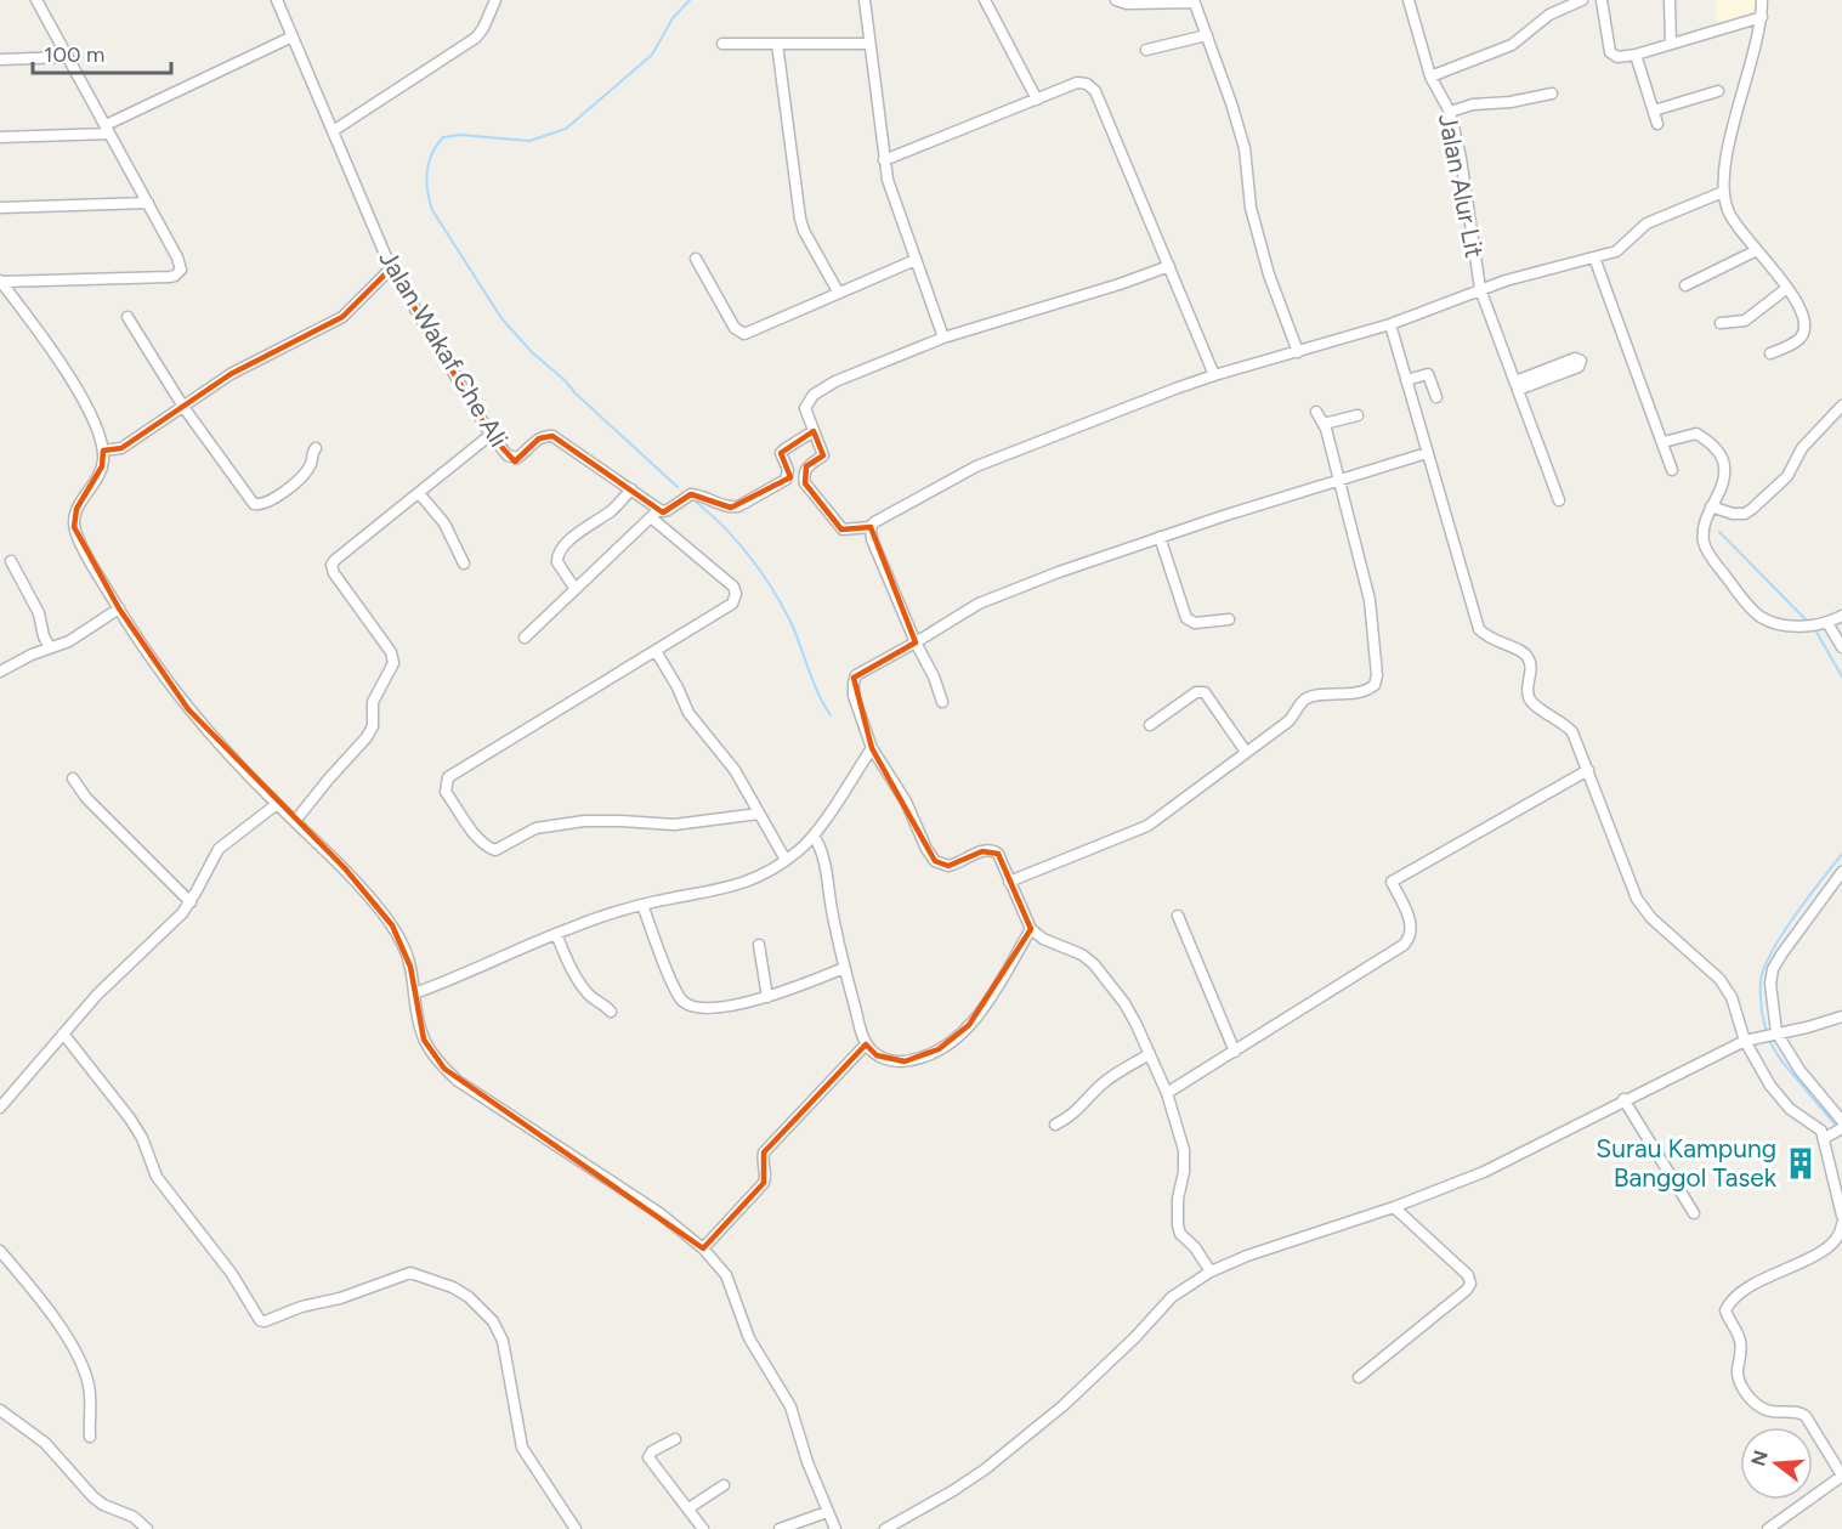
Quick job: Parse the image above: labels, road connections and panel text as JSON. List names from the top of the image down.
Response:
{
  "streets": {
    "street": ["Jalan Alur Lit", "Jalan Wakaf Che Ali"]
  },
  "places": {
    "building": ["Surau Kampung Banggol Tasek"]
  },
  "scale_bar": "100 m",
  "north": "left"
}
